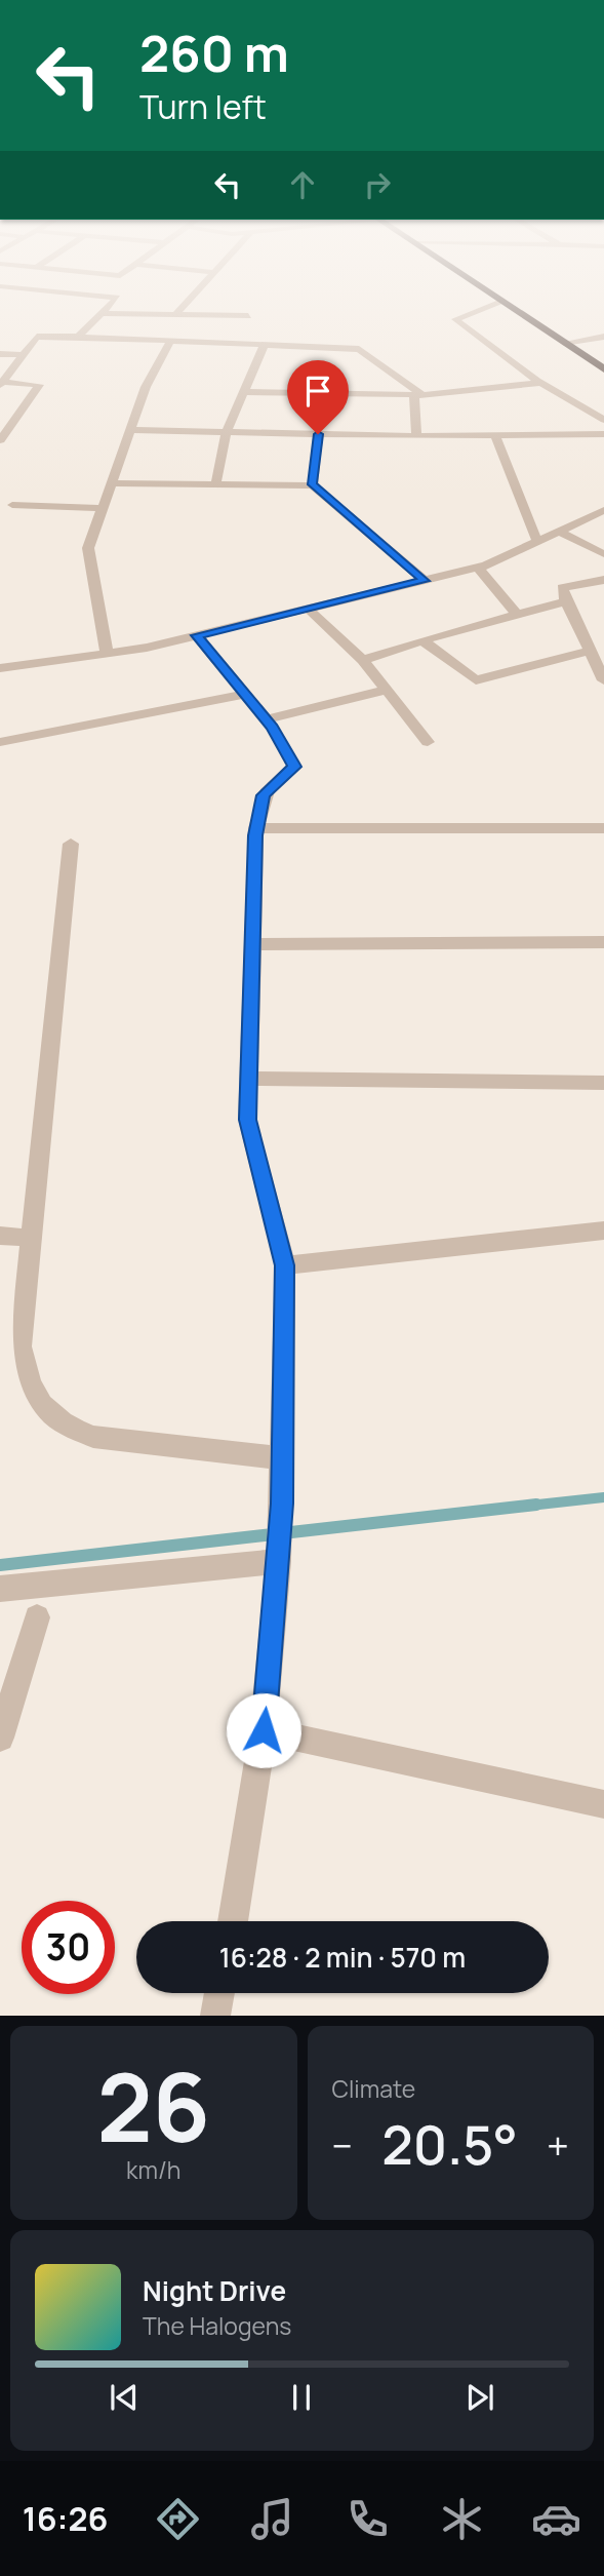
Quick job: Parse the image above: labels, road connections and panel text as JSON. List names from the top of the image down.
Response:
{
  "page": {
    "turn": ["260 m", "Turn left"],
    "limit": "30",
    "trip": "16:28 · 2 min · 570 m",
    "tile": [
      ["26", "km/h"],
      "Climate"
    ],
    "heat": ["−", "20.5°", "+"],
    "song": ["Night Drive", "The Halogens"],
    "tabs": "16:26"
  }
}
